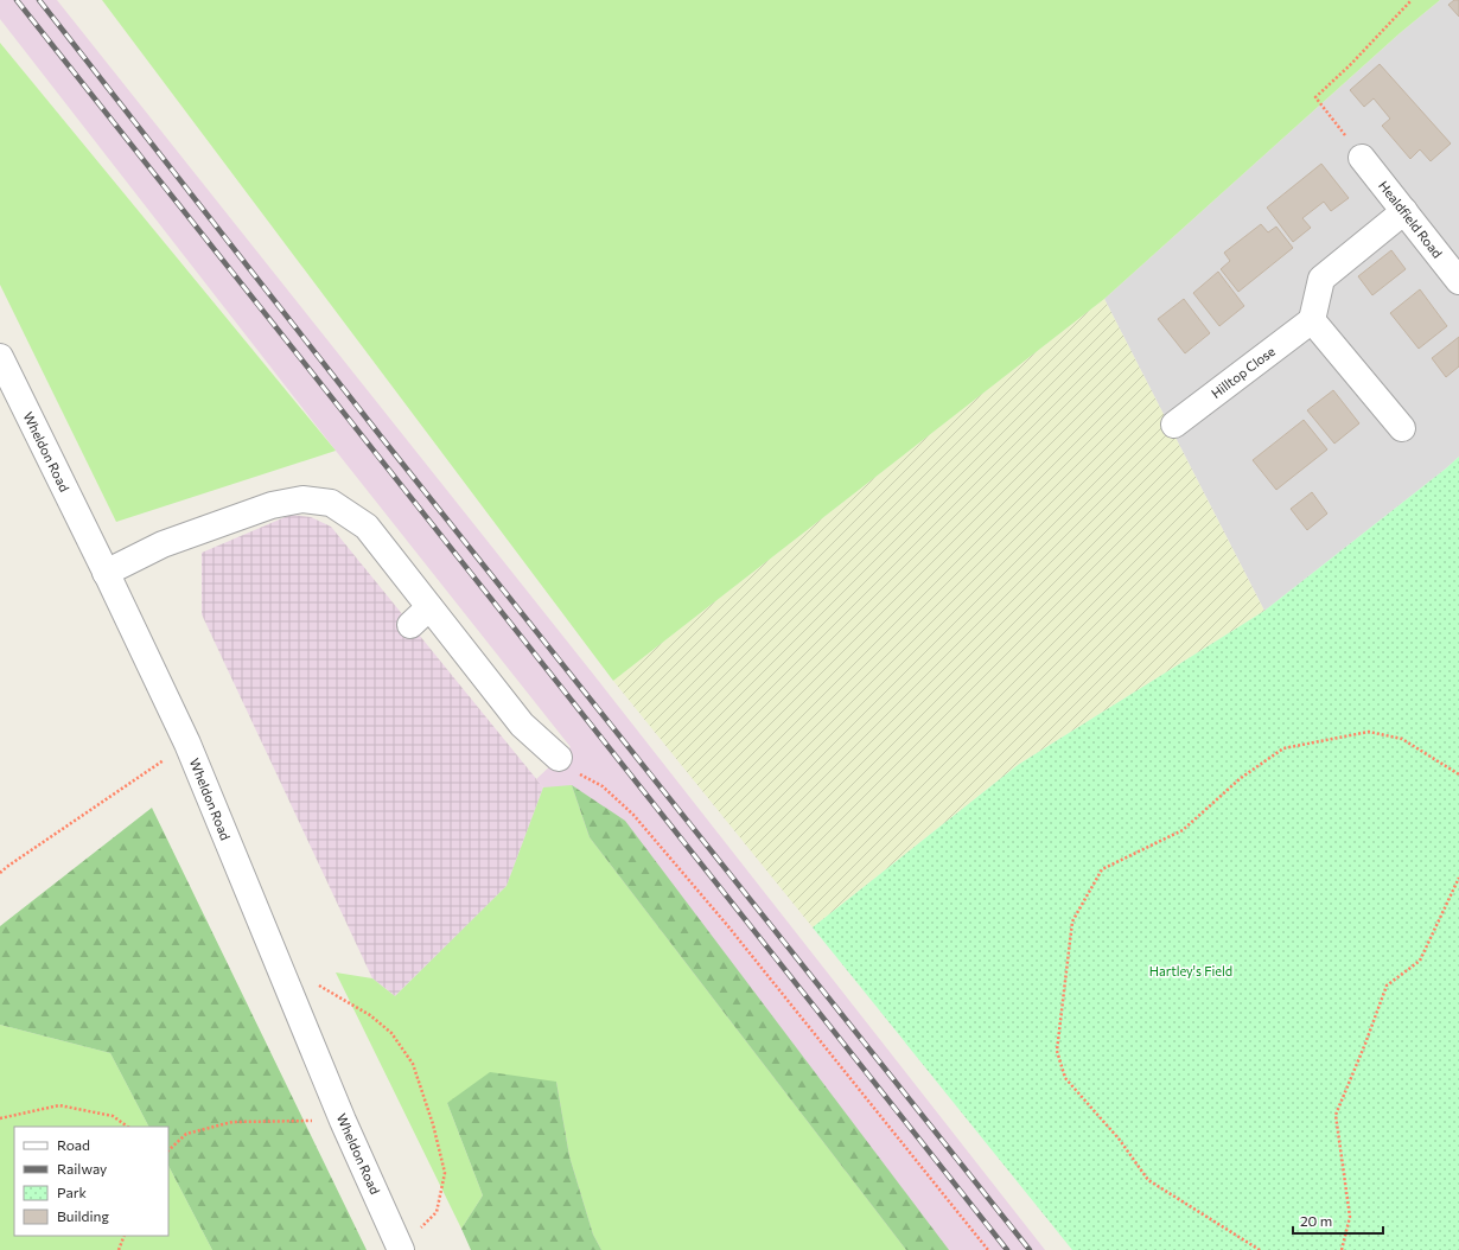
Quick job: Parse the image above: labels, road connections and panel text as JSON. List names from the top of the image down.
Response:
{
  "streets": {
    "street": ["Healdfield Road", "Hilltop Close", "Wheldon Road"]
  },
  "parks": ["Hartley's Field"],
  "legend": [
    "Road",
    "Railway",
    "Park",
    "Building"
  ],
  "scale_bar": "20 m"
}
